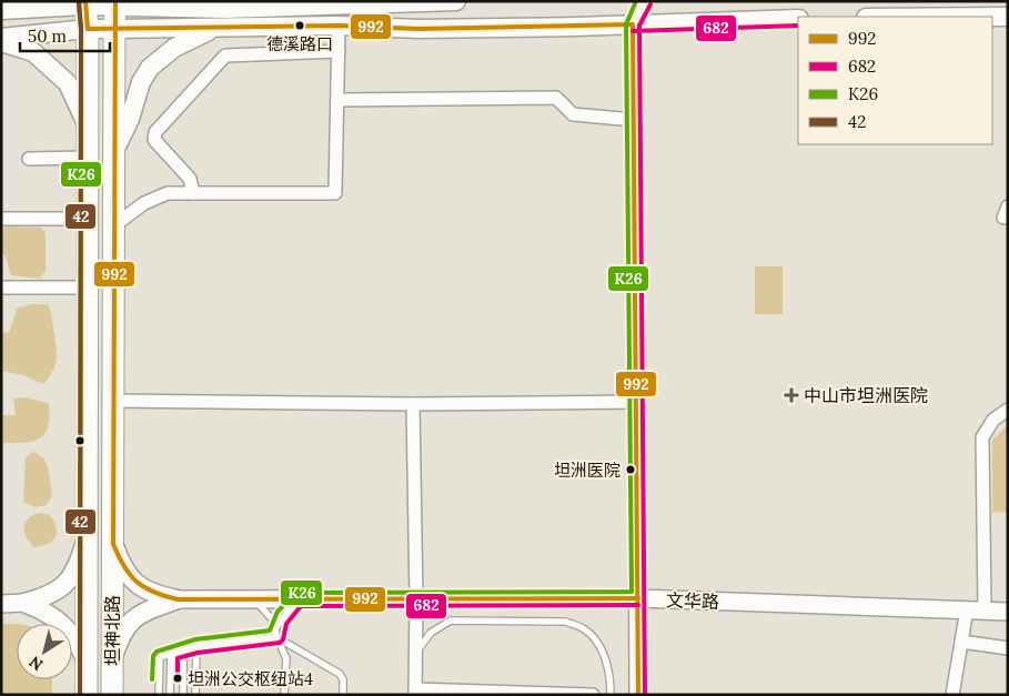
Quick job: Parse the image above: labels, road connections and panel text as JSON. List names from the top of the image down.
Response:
{
  "streets": {
    "main road": ["坦神北路"],
    "street": ["文华路"]
  },
  "places": {
    "other": ["德溪路口", "坦洲医院", "坦洲公交枢纽站4"],
    "health": ["中山市坦洲医院"]
  },
  "lines": [
    "transit line 992",
    "transit line K26",
    "transit line 42",
    "transit line 682"
  ],
  "legend": [
    "992",
    "682",
    "K26",
    "42"
  ],
  "scale_bar": "50 m",
  "north": "bottom left"
}
